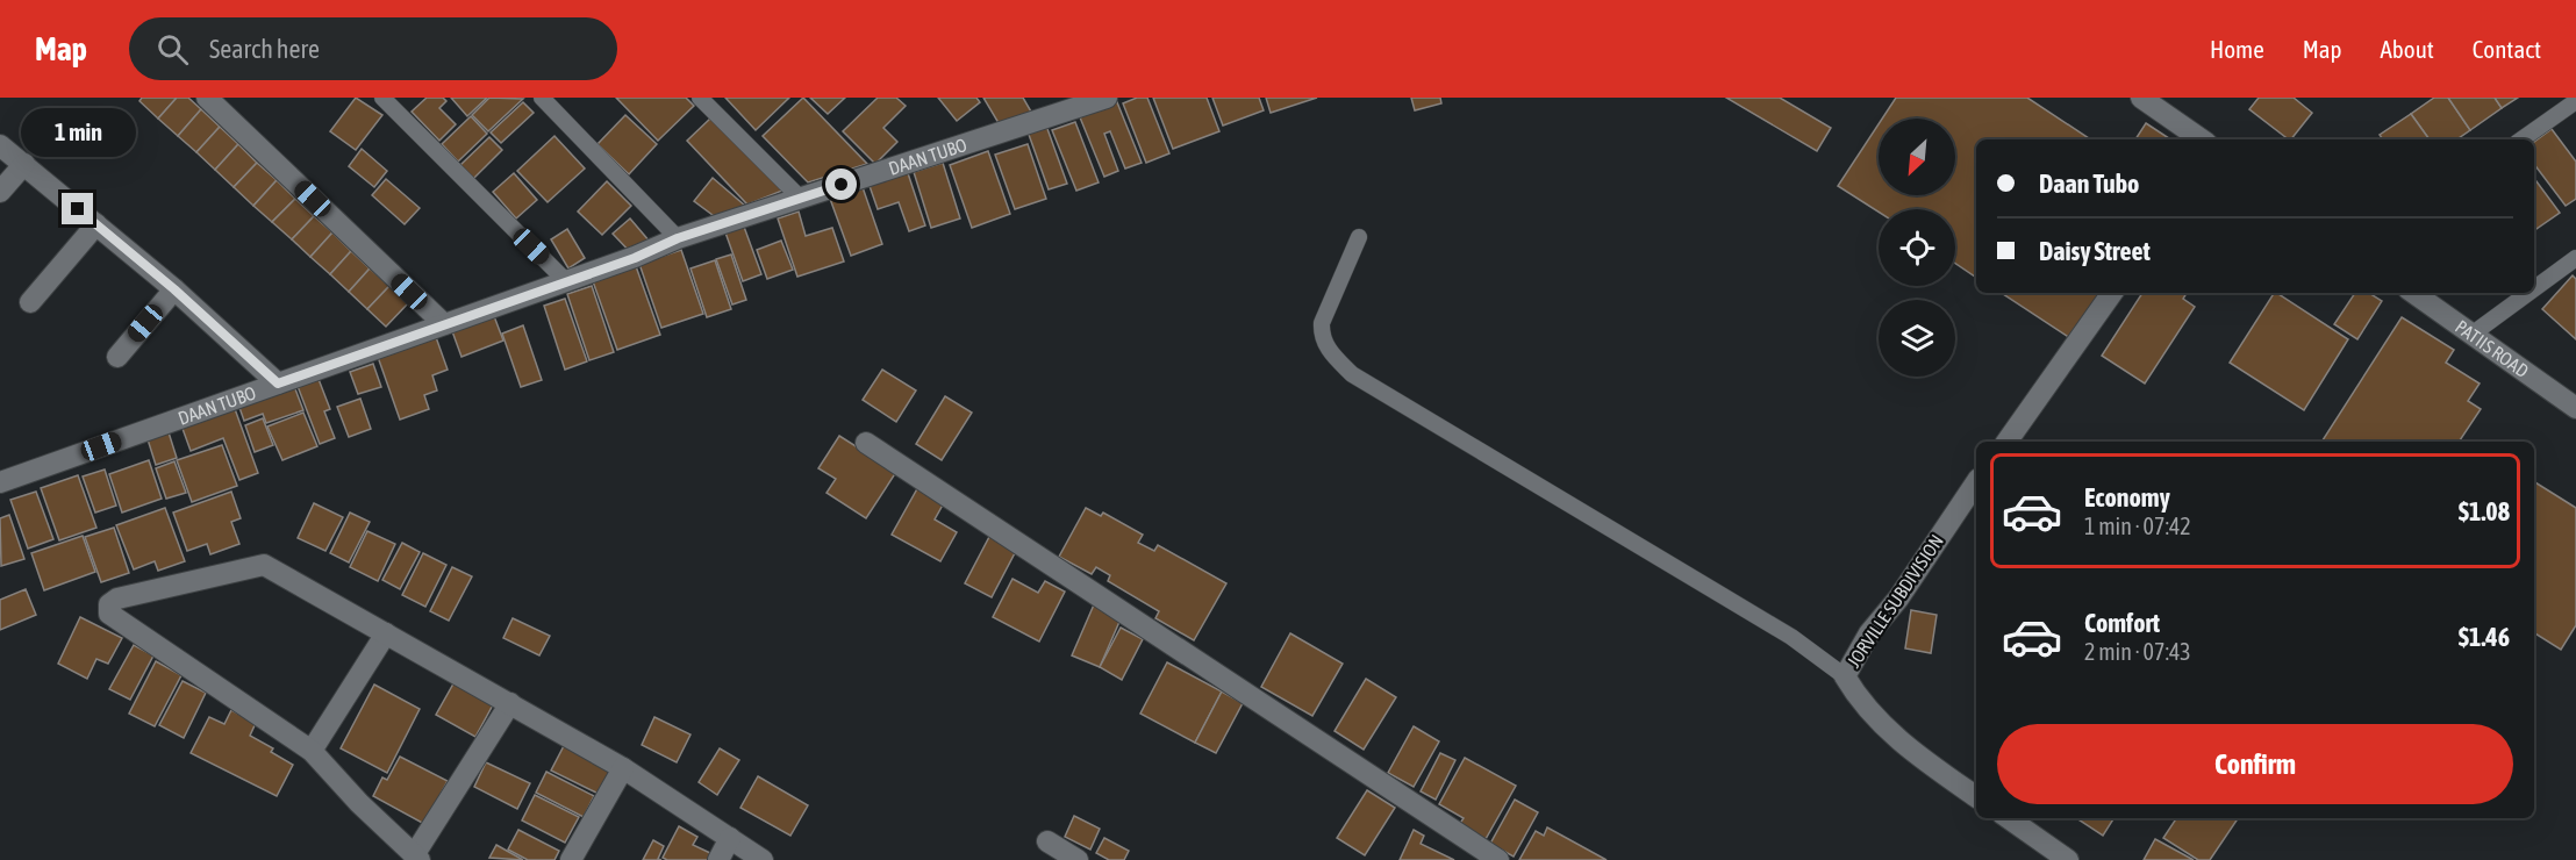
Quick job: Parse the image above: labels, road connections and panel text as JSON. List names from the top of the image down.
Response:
{
  "streets": {
    "street": ["DAAN TUBO", "PATIIS ROAD", "JORVILLE SUBDIVISION"]
  },
  "north": "bottom left",
  "page": {
    "header": "Map",
    "search": "Search here",
    "nav": [
      "Home",
      "Map",
      "About",
      "Contact"
    ],
    "bubble": "1 min",
    "banner": ["Daan Tubo", "Daisy Street"],
    "list": [
      {
        "name": "Economy",
        "note": "1 min · 07:42",
        "value": "$1.08"
      },
      {
        "name": "Comfort",
        "note": "2 min · 07:43",
        "value": "$1.46"
      }
    ],
    "buttons": "Confirm"
  }
}
